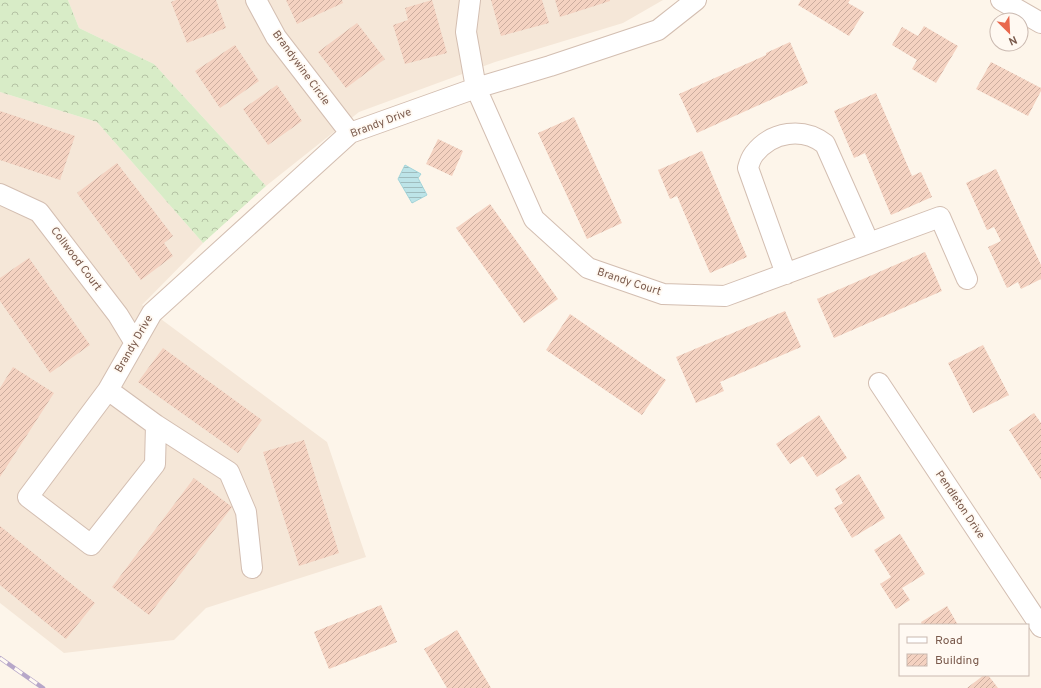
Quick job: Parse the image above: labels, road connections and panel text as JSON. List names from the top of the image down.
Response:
{
  "streets": {
    "street": [
      "Brandywine Circle",
      "Brandy Drive",
      "Collwood Court",
      "Brandy Court",
      "Pendleton Drive"
    ]
  },
  "crossings": [
    ["Brandywine Circle", "Brandy Drive"],
    ["Brandy Drive", "Collwood Court"],
    ["Brandy Drive", "Brandy Court"]
  ],
  "legend": ["Road", "Building"],
  "north": "bottom right"
}
